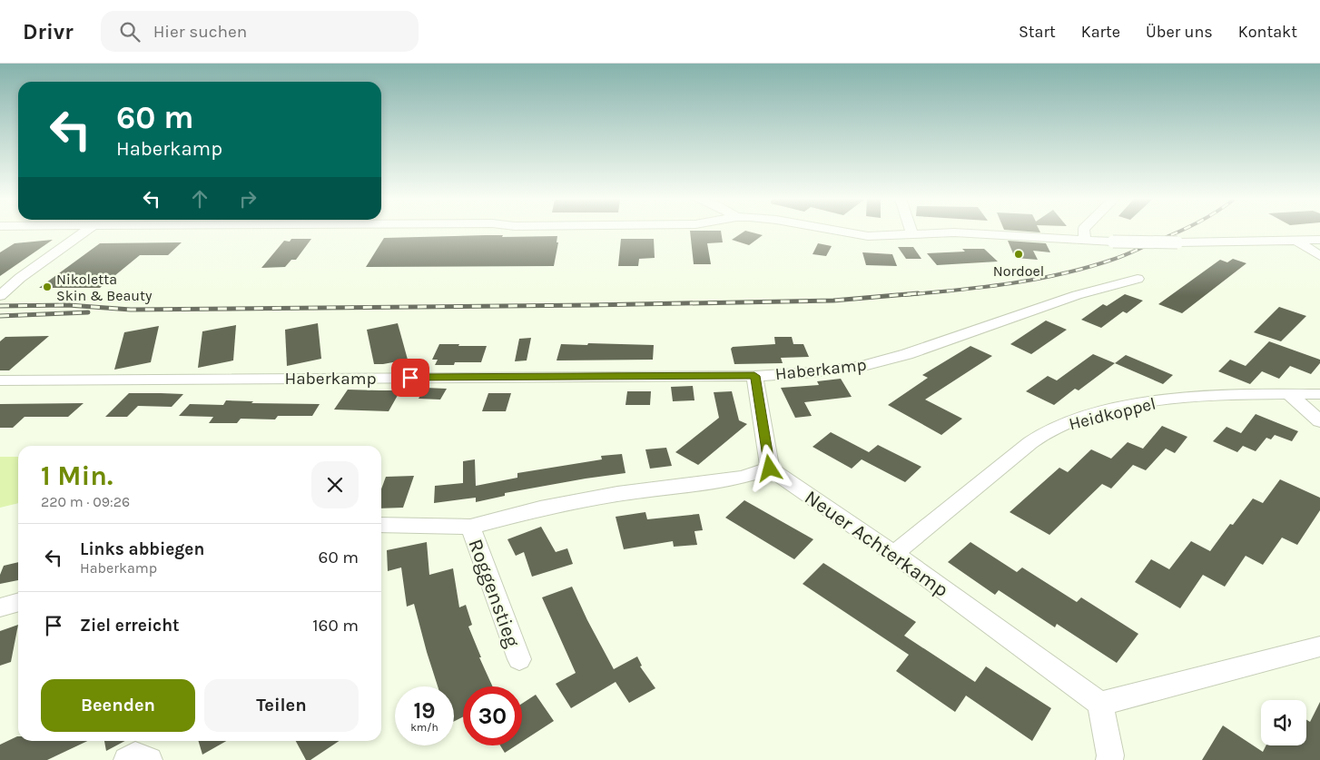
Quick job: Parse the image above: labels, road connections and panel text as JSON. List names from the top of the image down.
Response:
{
  "streets": {
    "street": [
      "Haberkamp",
      "Heidkoppel",
      "Neuer Achterkamp",
      "Roggenstieg"
    ]
  },
  "crossings": [
    ["Heidkoppel", "Neuer Achterkamp"]
  ],
  "places": ["Nordoel", "Nikoletta Skin & Beauty"],
  "page": {
    "header": "Drivr",
    "search": "Hier suchen",
    "nav": [
      "Start",
      "Karte",
      "Über uns",
      "Kontakt"
    ],
    "turn": ["60 m", "Haberkamp"],
    "heading": ["1 Min.", "220 m · 09:26"],
    "list": [
      {
        "name": "Links abbiegen",
        "note": "Haberkamp",
        "value": "60 m"
      },
      {
        "name": "Ziel erreicht",
        "value": "160 m"
      }
    ],
    "buttons": ["Beenden", "Teilen"],
    "speed": "19 km/h",
    "limit": "30"
  }
}
